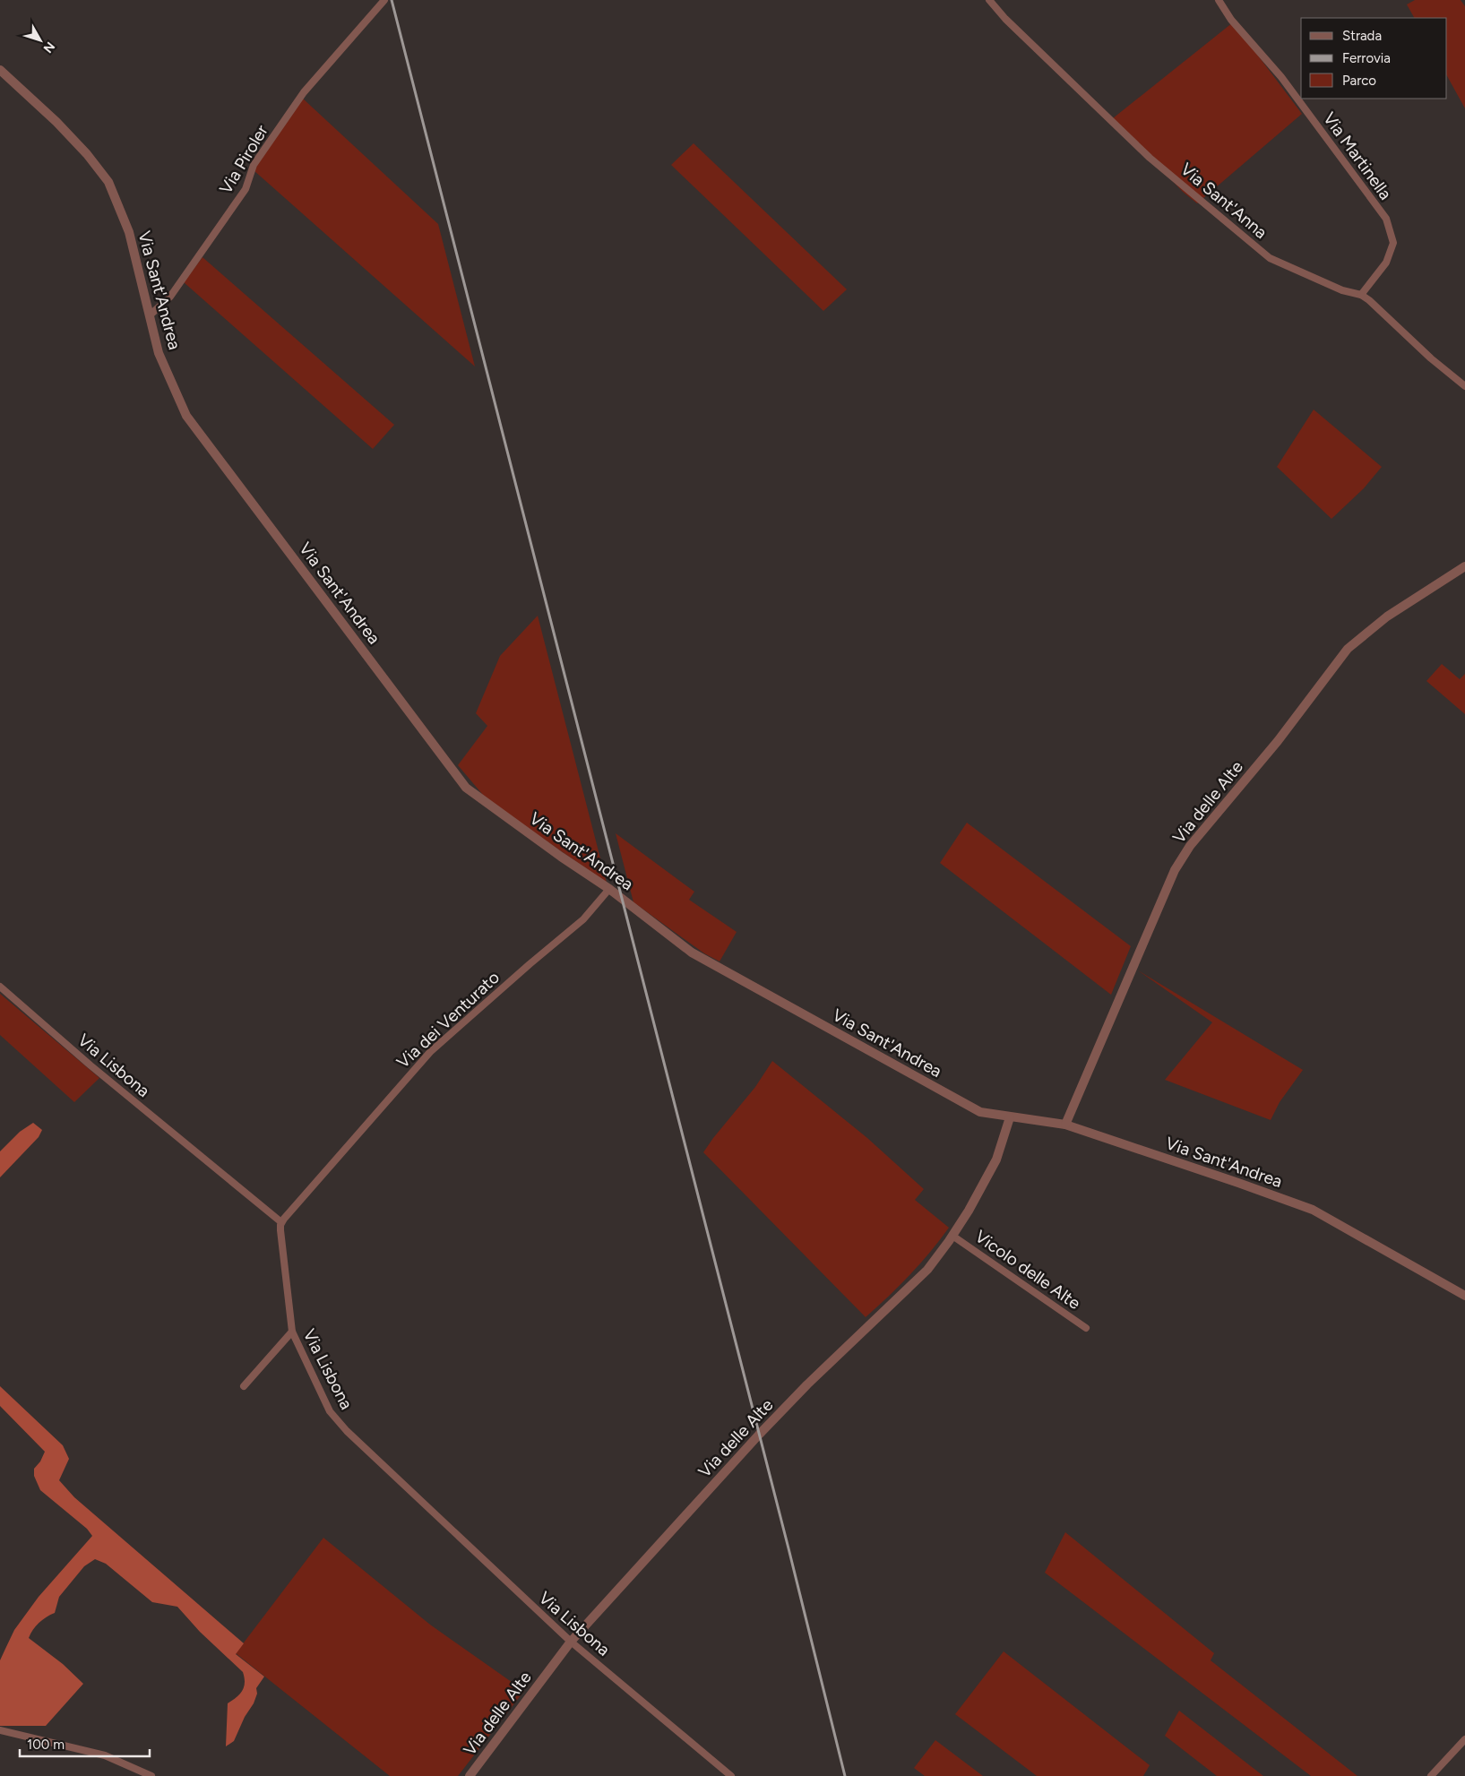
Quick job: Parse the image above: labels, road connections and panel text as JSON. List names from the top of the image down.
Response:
{
  "streets": {
    "street": [
      "Via Martinella",
      "Via Piroler",
      "Via Sant'Anna",
      "Via Sant'Andrea",
      "Via delle Alte",
      "Via dei Venturato",
      "Via Lisbona",
      "Vicolo delle Alte"
    ]
  },
  "crossings": [
    ["Via Martinella", "Via Sant'Anna"],
    ["Via Piroler", "Via Sant'Andrea"],
    ["Via Sant'Andrea", "Via delle Alte"],
    ["Via Sant'Andrea", "Via dei Venturato"],
    ["Via delle Alte", "Via Lisbona"],
    ["Via delle Alte", "Vicolo delle Alte"],
    ["Via dei Venturato", "Via Lisbona"]
  ],
  "legend": ["Strada", "Ferrovia", "Parco"],
  "scale_bar": "100 m",
  "north": "bottom right"
}
